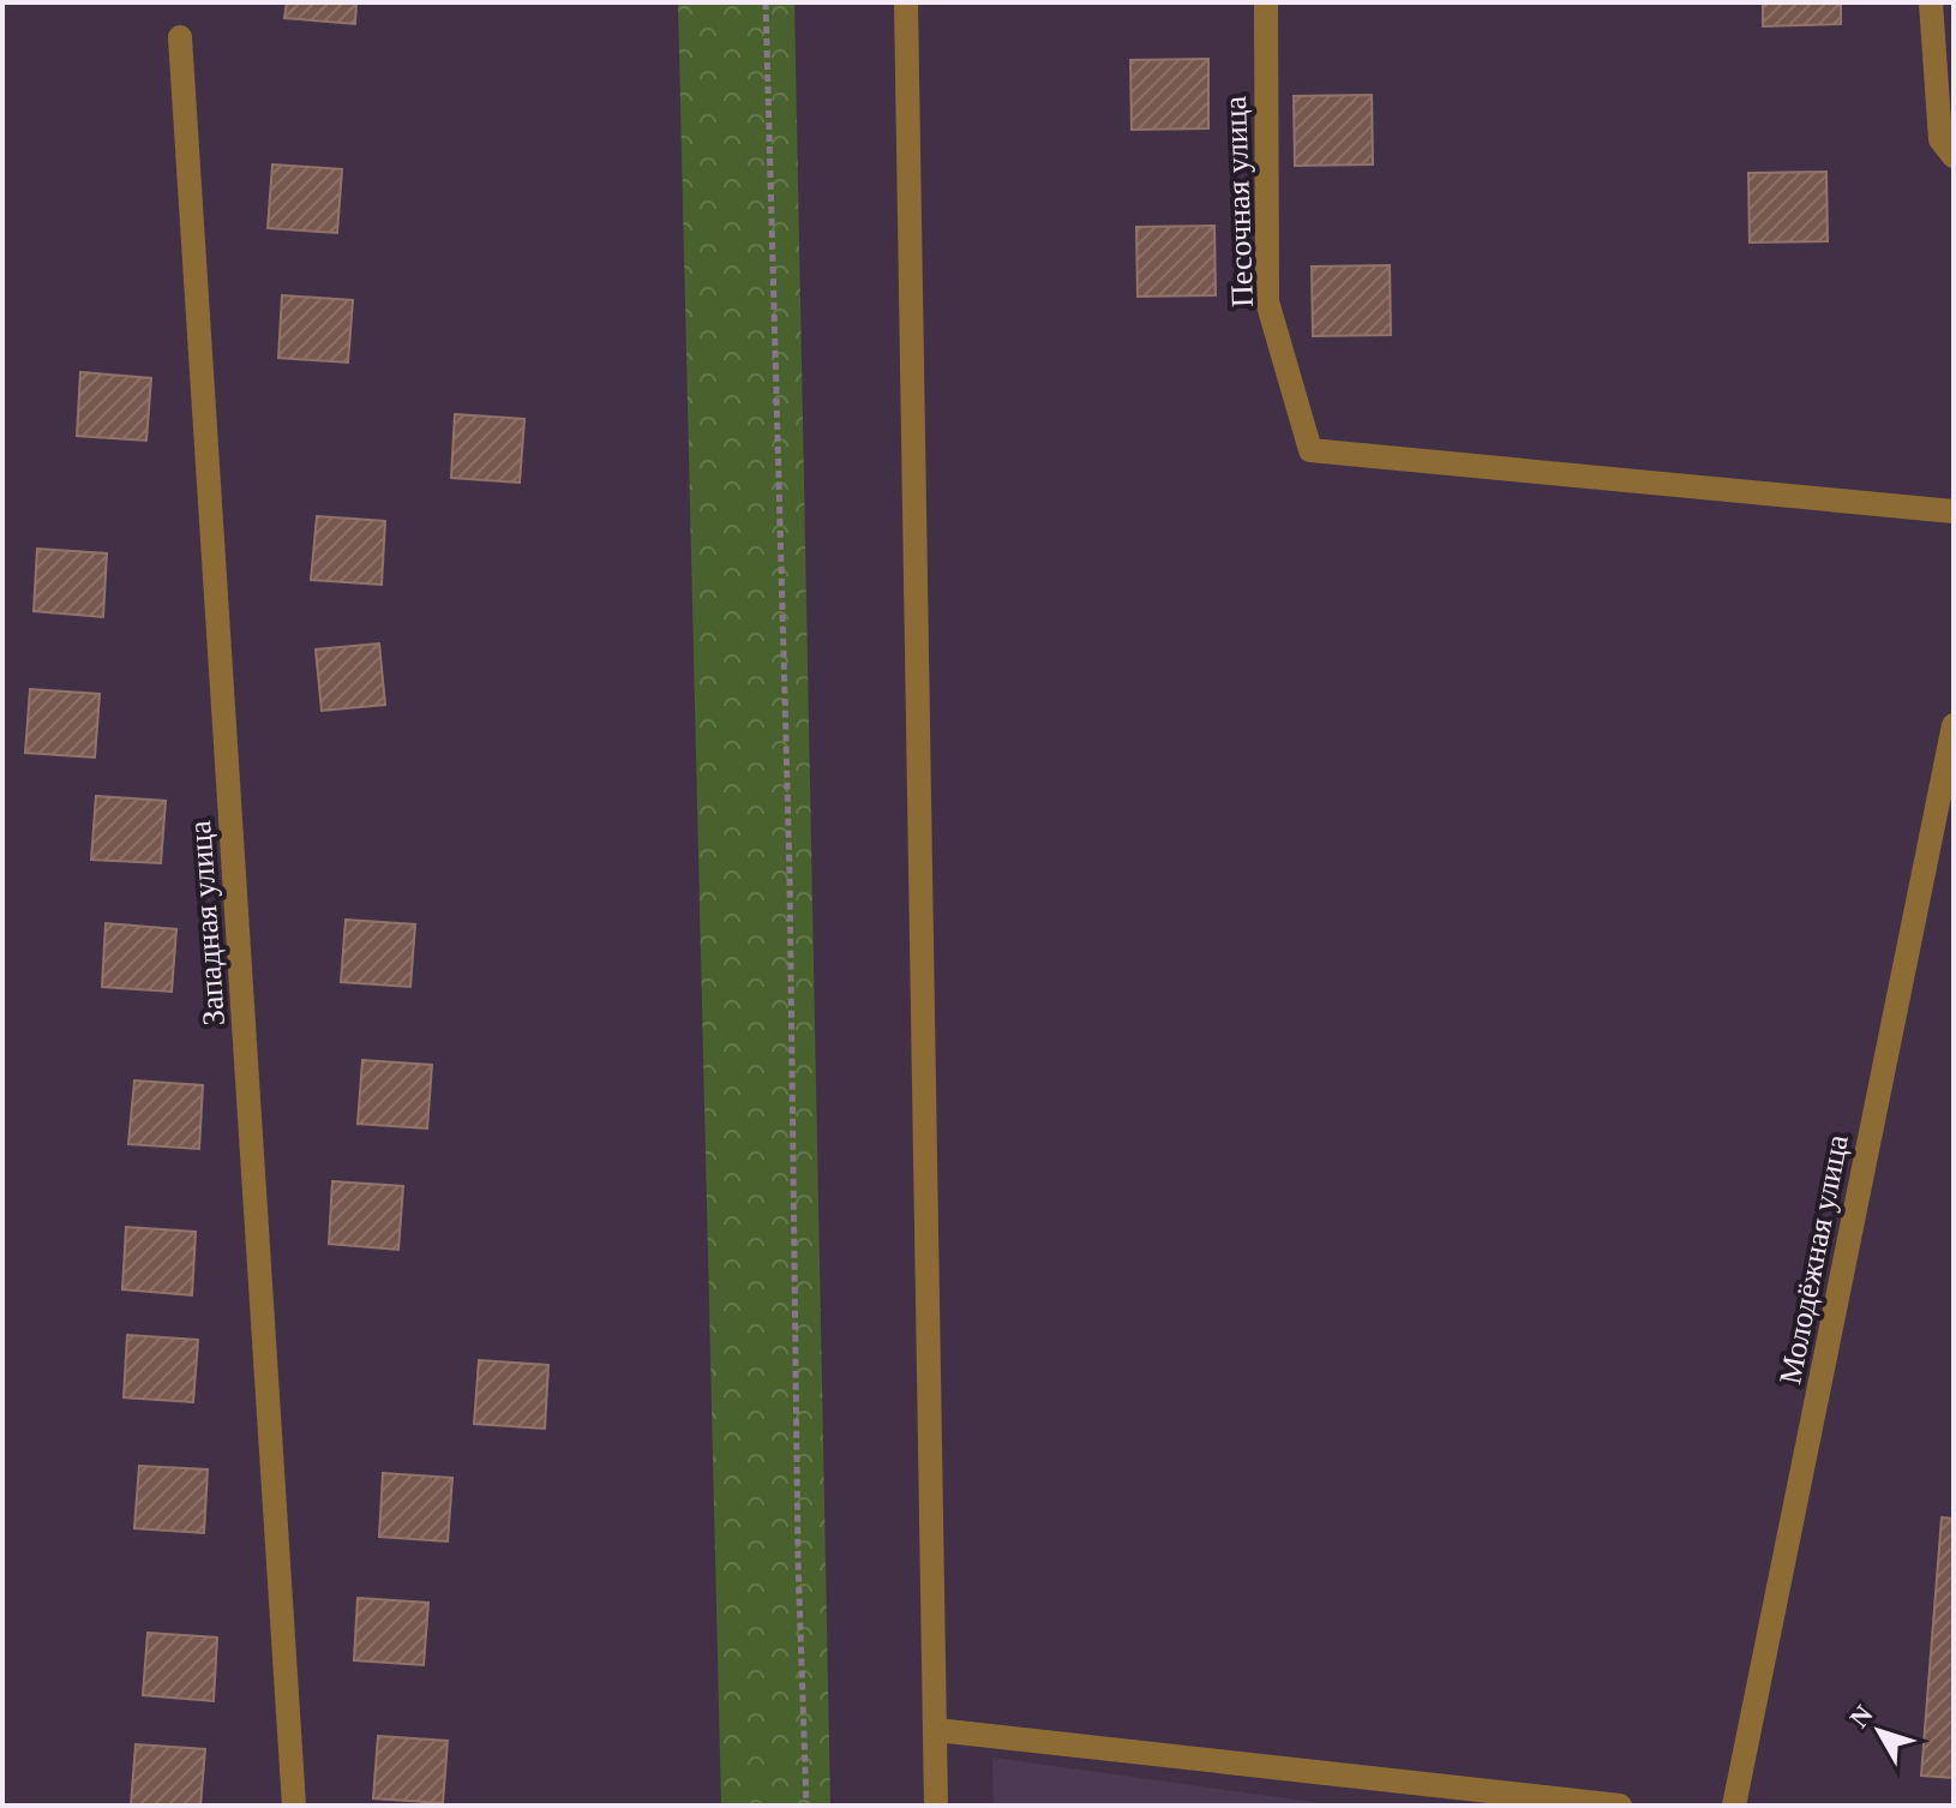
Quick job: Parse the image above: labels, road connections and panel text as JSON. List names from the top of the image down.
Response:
{
  "streets": {
    "street": ["Песочная улица", "Западная улица", "Молодёжная улица"]
  },
  "north": "top left"
}
